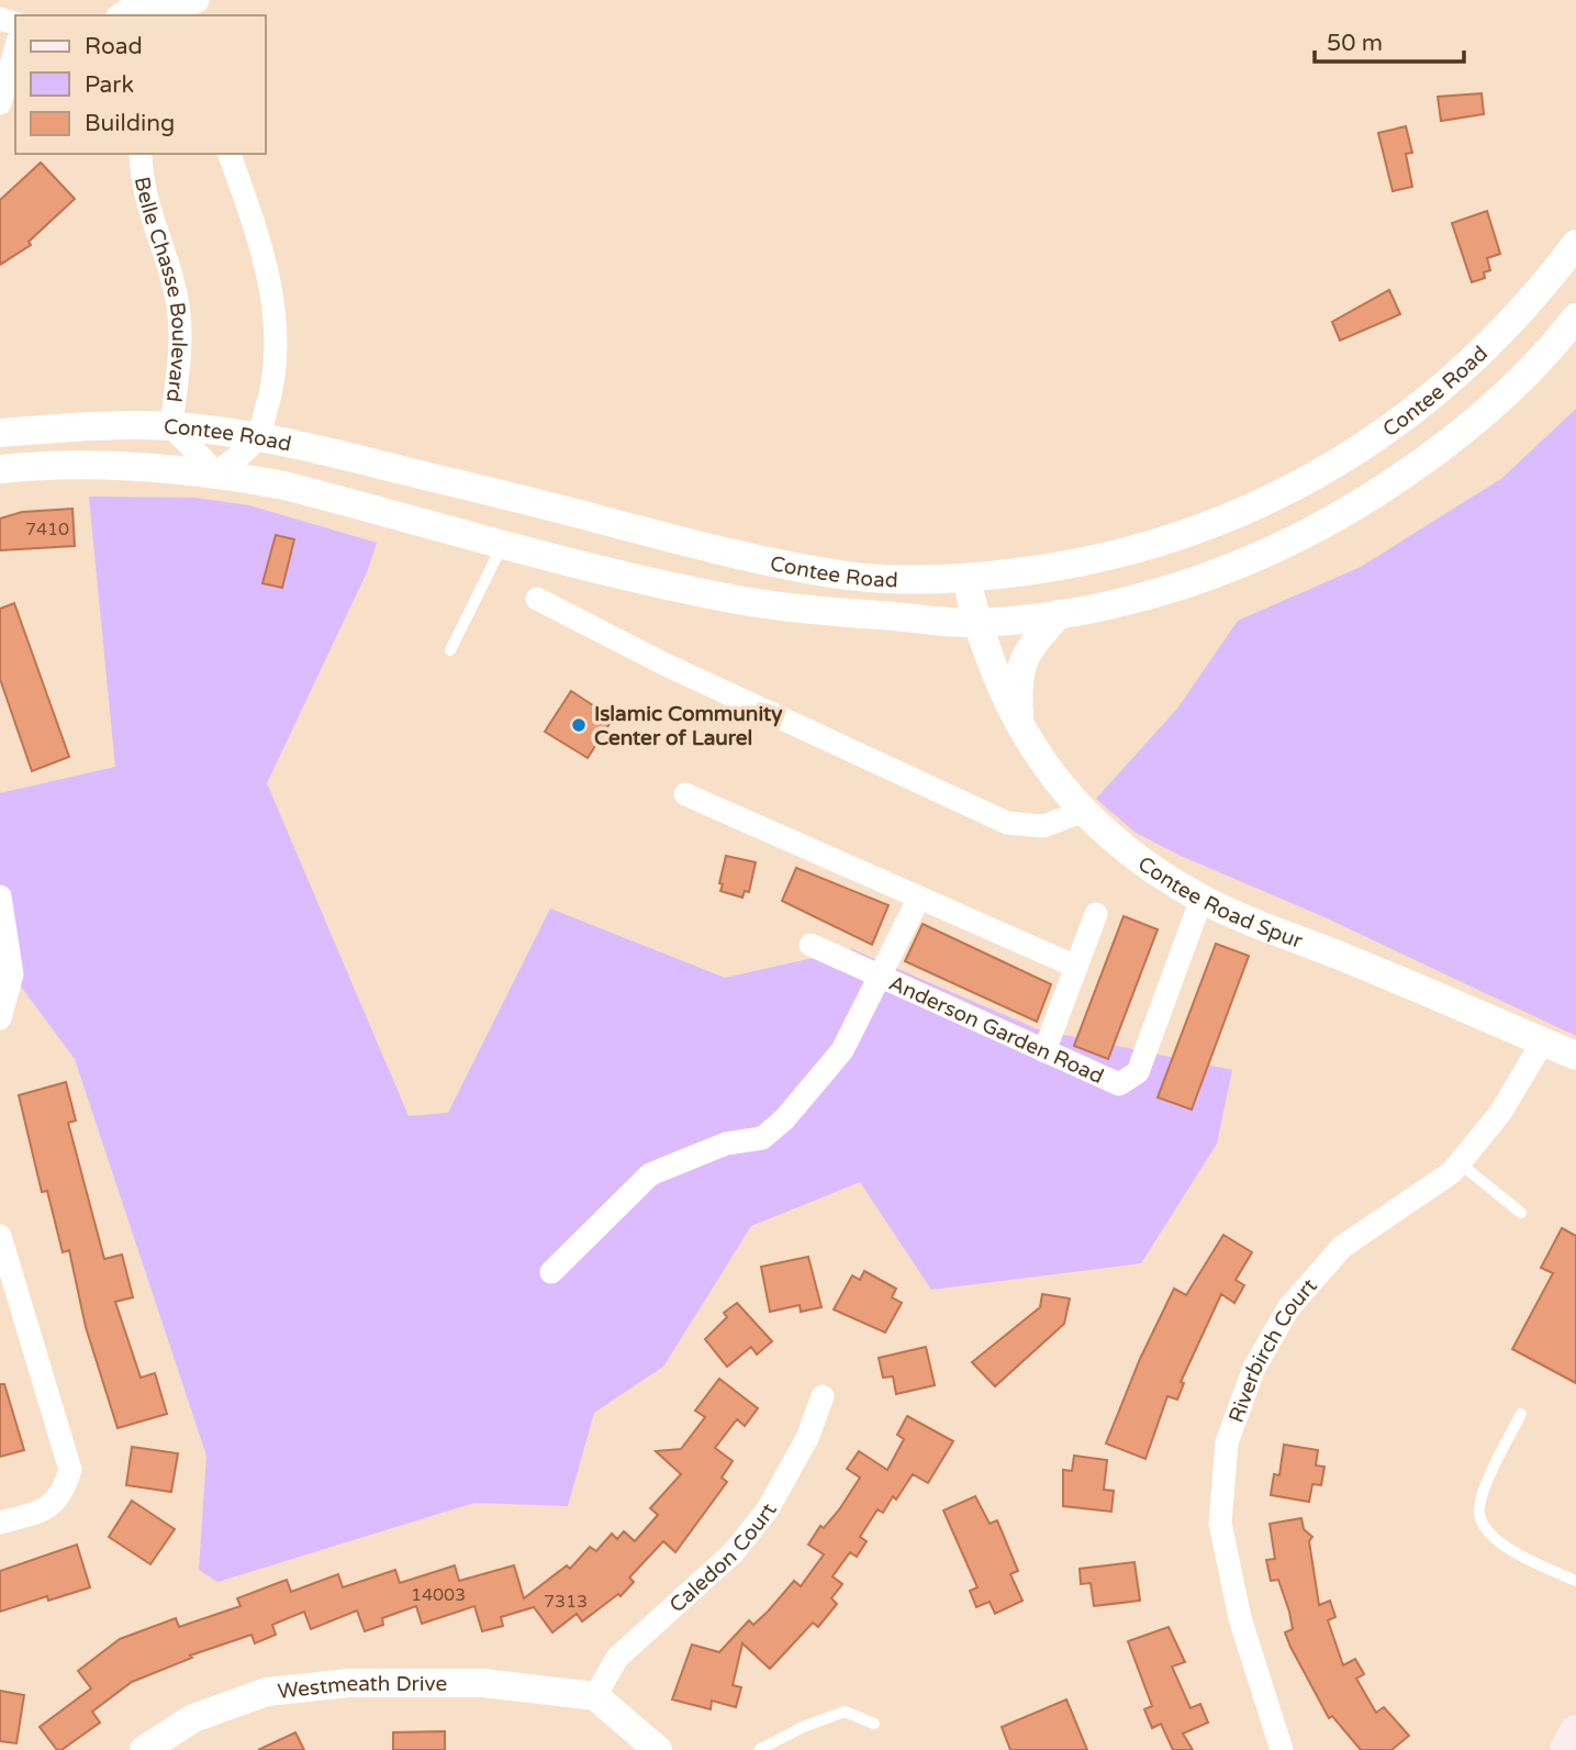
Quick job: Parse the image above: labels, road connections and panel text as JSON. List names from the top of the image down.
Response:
{
  "streets": {
    "street": [
      "Belle Chasse Boulevard",
      "Contee Road",
      "Contee Road Spur",
      "Anderson Garden Road",
      "Riverbirch Court",
      "Caledon Court",
      "Westmeath Drive"
    ]
  },
  "crossings": [
    ["Belle Chasse Boulevard", "Contee Road"],
    ["Contee Road", "Contee Road Spur"],
    ["Contee Road Spur", "Anderson Garden Road"],
    ["Contee Road Spur", "Riverbirch Court"],
    ["Caledon Court", "Westmeath Drive"]
  ],
  "places": ["Islamic Community Center of Laurel"],
  "house_numbers": ["7410", "14003", "7313"],
  "legend": ["Road", "Park", "Building"],
  "scale_bar": "50 m"
}
